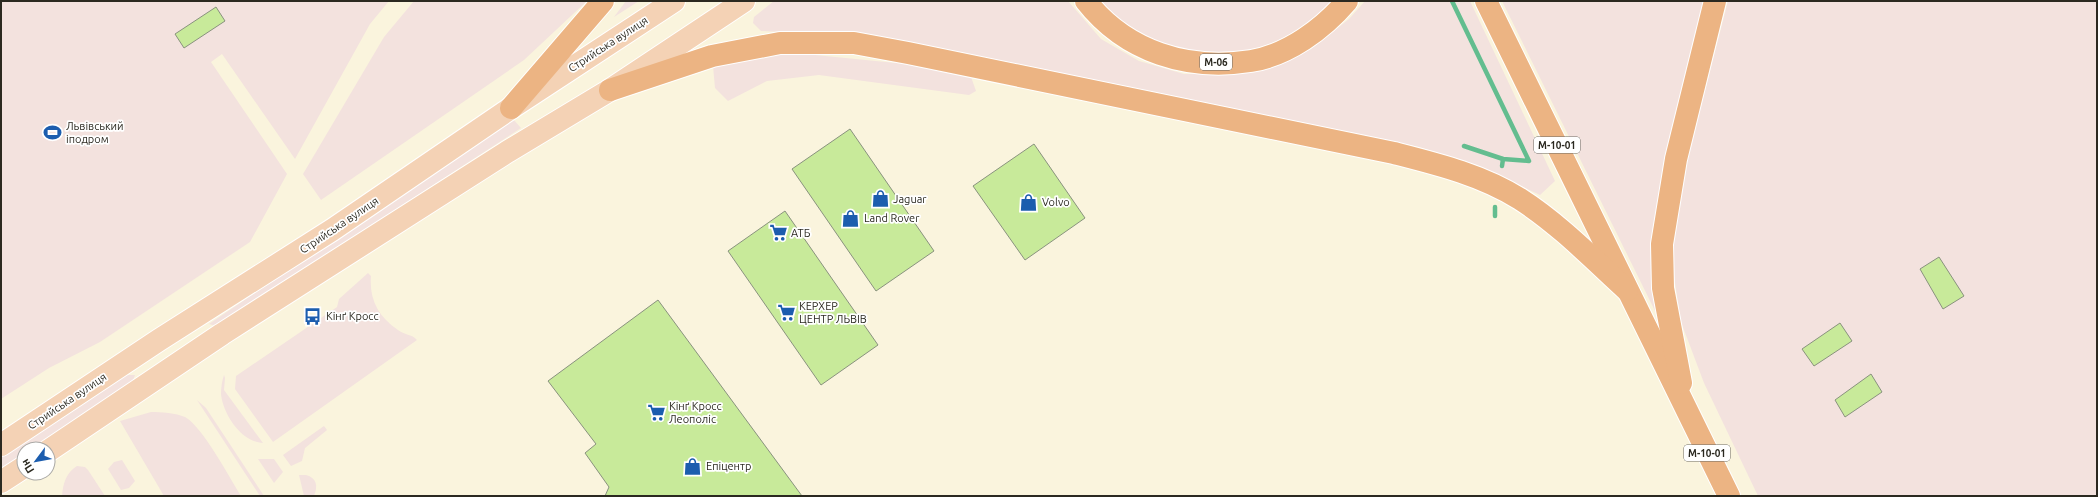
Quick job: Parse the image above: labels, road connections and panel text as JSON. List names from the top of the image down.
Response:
{
  "streets": {
    "highway": ["М-06", "М-10-01"],
    "main road": ["Стрийська вулиця"]
  },
  "places": {
    "sports": ["Львівський іподром"],
    "shop": [
      "Jaguar",
      "Volvo",
      "Land Rover",
      "Епіцентр"
    ],
    "supermarket": ["АТБ", "КЕРХЕР ЦЕНТР ЛЬВІВ", "Кінґ Кросс Леополіс"],
    "bus stop": ["Кінґ Кросс"]
  },
  "north": "bottom left"
}
